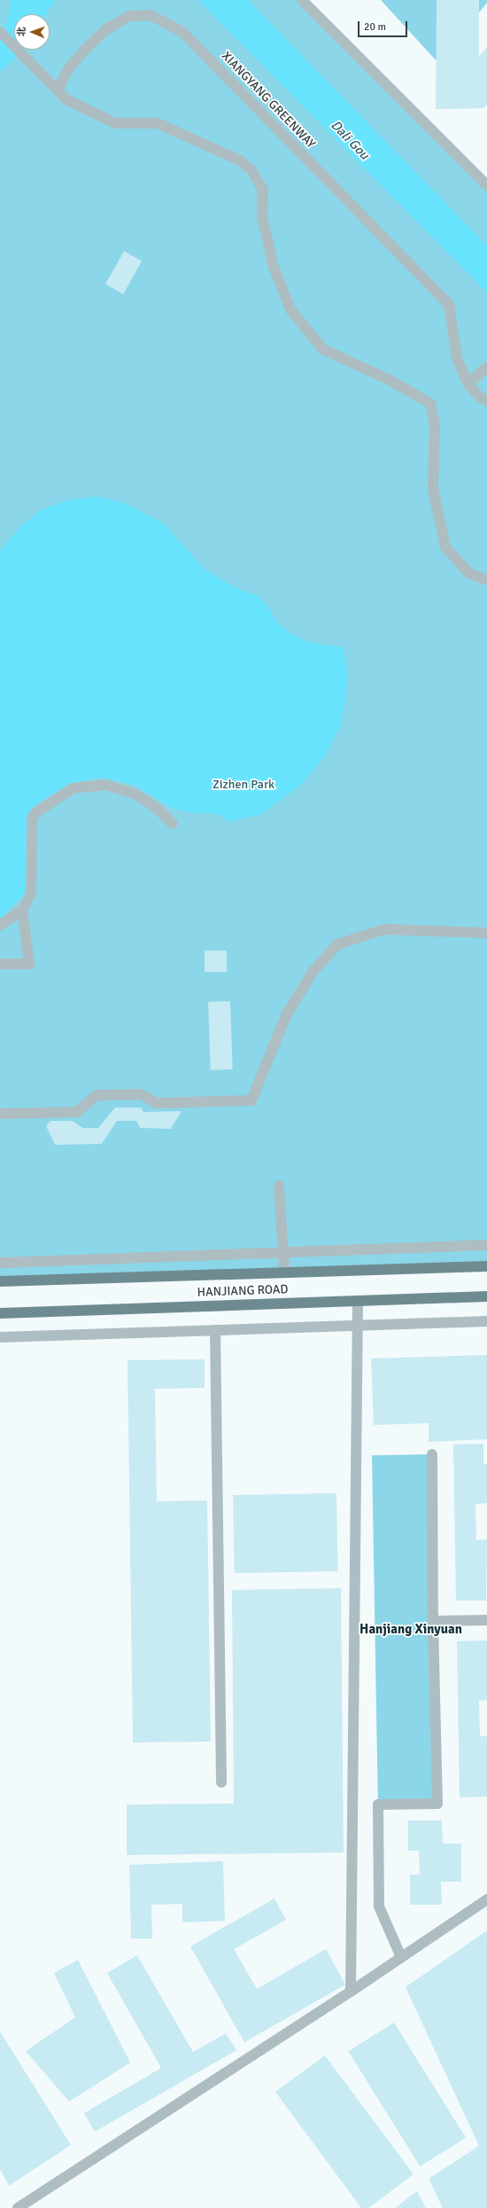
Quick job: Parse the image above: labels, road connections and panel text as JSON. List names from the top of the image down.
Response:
{
  "streets": {
    "main road": ["HANJIANG ROAD"],
    "street": ["XIANGYANG GREENWAY"]
  },
  "districts": ["Hanjiang Xinyuan"],
  "water": ["Dali Gou"],
  "parks": ["Zizhen Park"],
  "scale_bar": "20 m",
  "north": "left"
}
